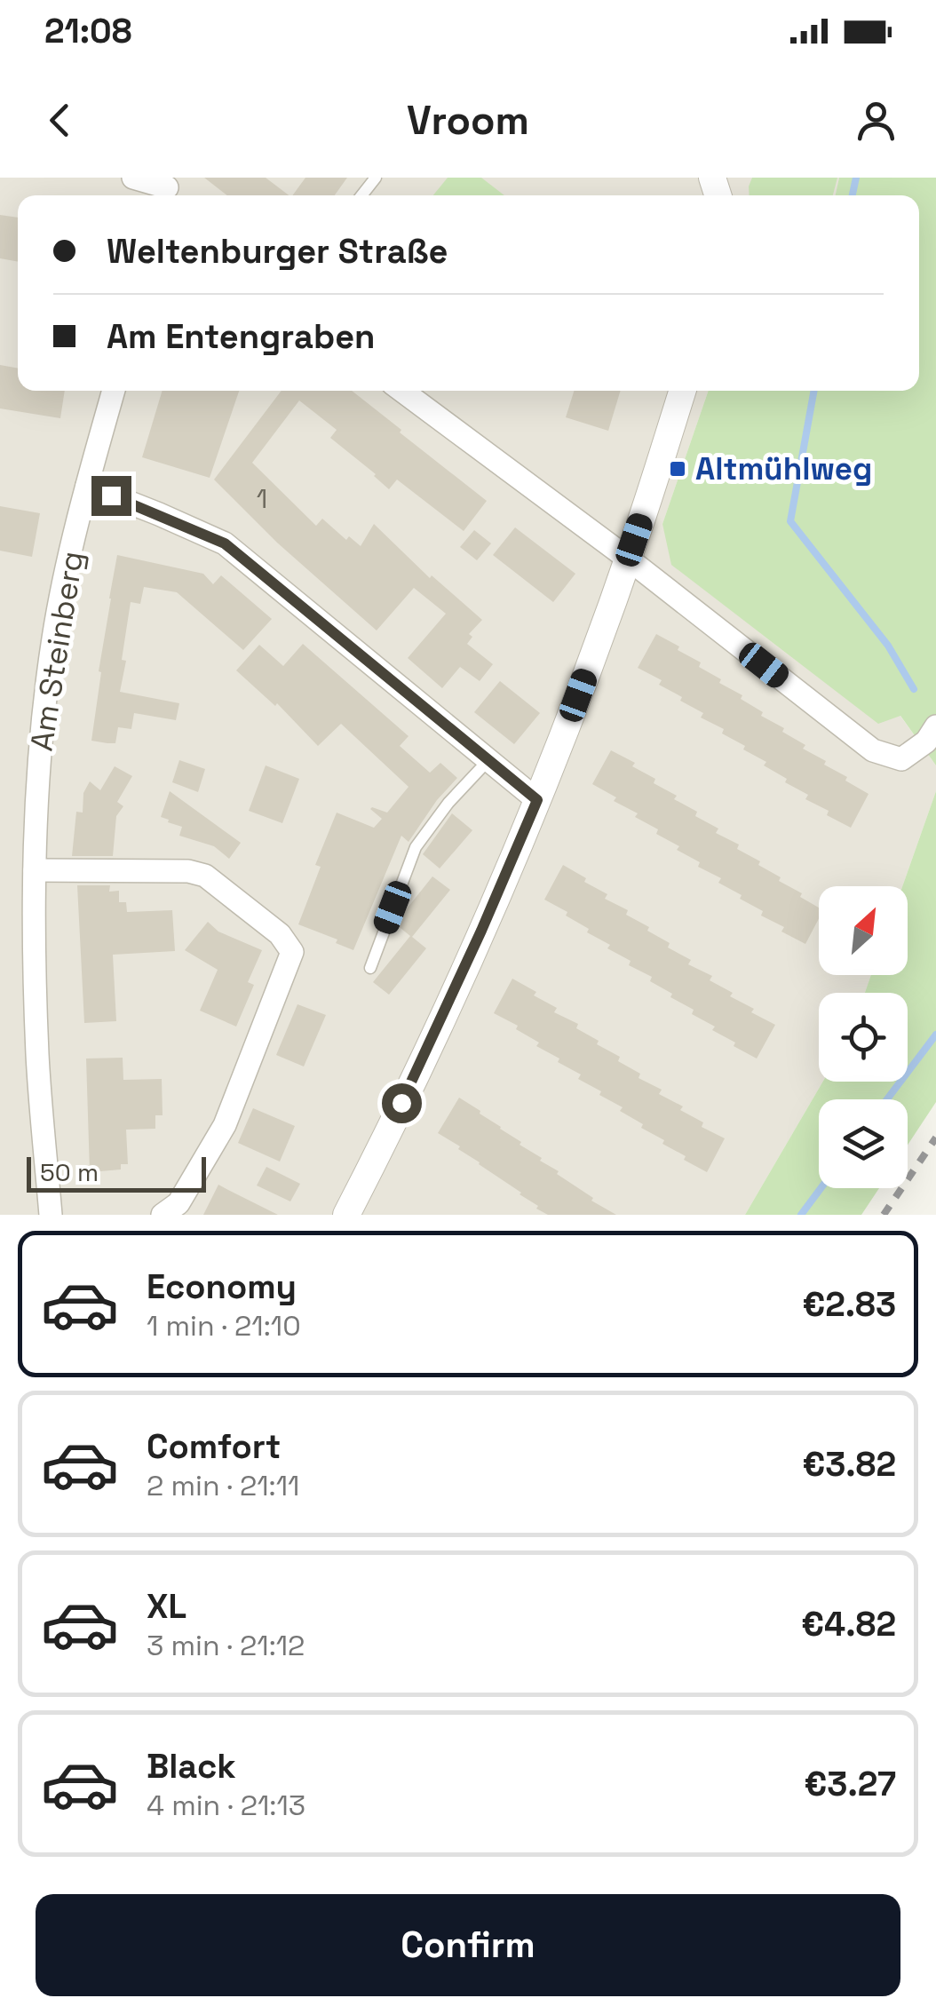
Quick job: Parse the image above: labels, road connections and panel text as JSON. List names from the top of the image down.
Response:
{
  "streets": {
    "street": ["Am Steinberg"]
  },
  "places": {
    "transit": ["Altmühlweg"]
  },
  "house_numbers": ["1"],
  "scale_bar": "50 m",
  "north": "top right",
  "page": {
    "status": "21:08",
    "header": "Vroom",
    "banner": ["Weltenburger Straße", "Am Entengraben"],
    "scale": "50 m",
    "list": [
      {
        "name": "Economy",
        "note": "1 min · 21:10",
        "value": "€2.83"
      },
      {
        "name": "Comfort",
        "note": "2 min · 21:11",
        "value": "€3.82"
      },
      {
        "name": "XL",
        "note": "3 min · 21:12",
        "value": "€4.82"
      },
      {
        "name": "Black",
        "note": "4 min · 21:13",
        "value": "€3.27"
      }
    ],
    "buttons": "Confirm"
  }
}
